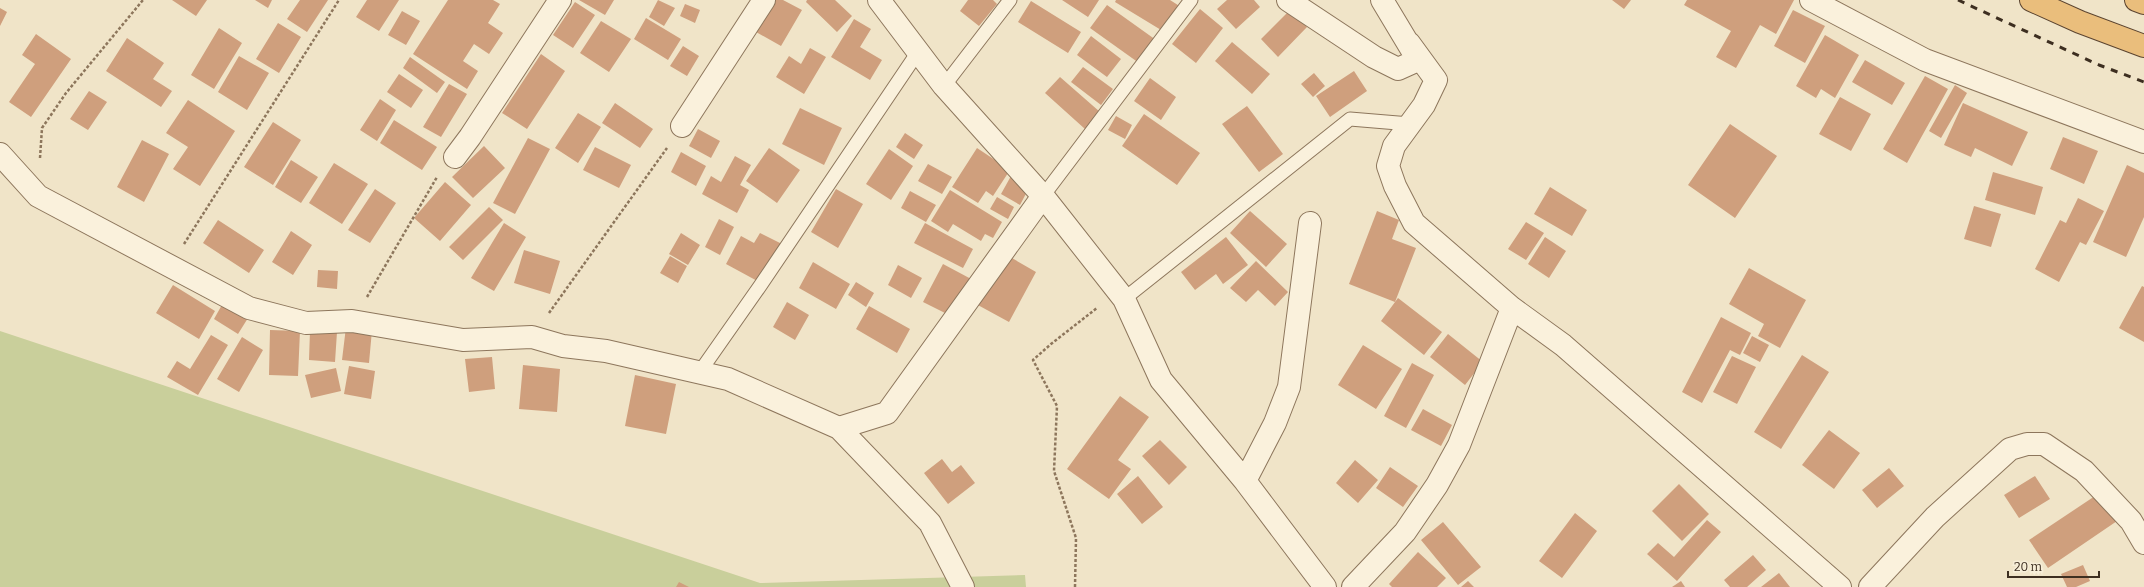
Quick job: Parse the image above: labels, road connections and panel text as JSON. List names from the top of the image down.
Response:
{
  "scale_bar": "20 m"
}
